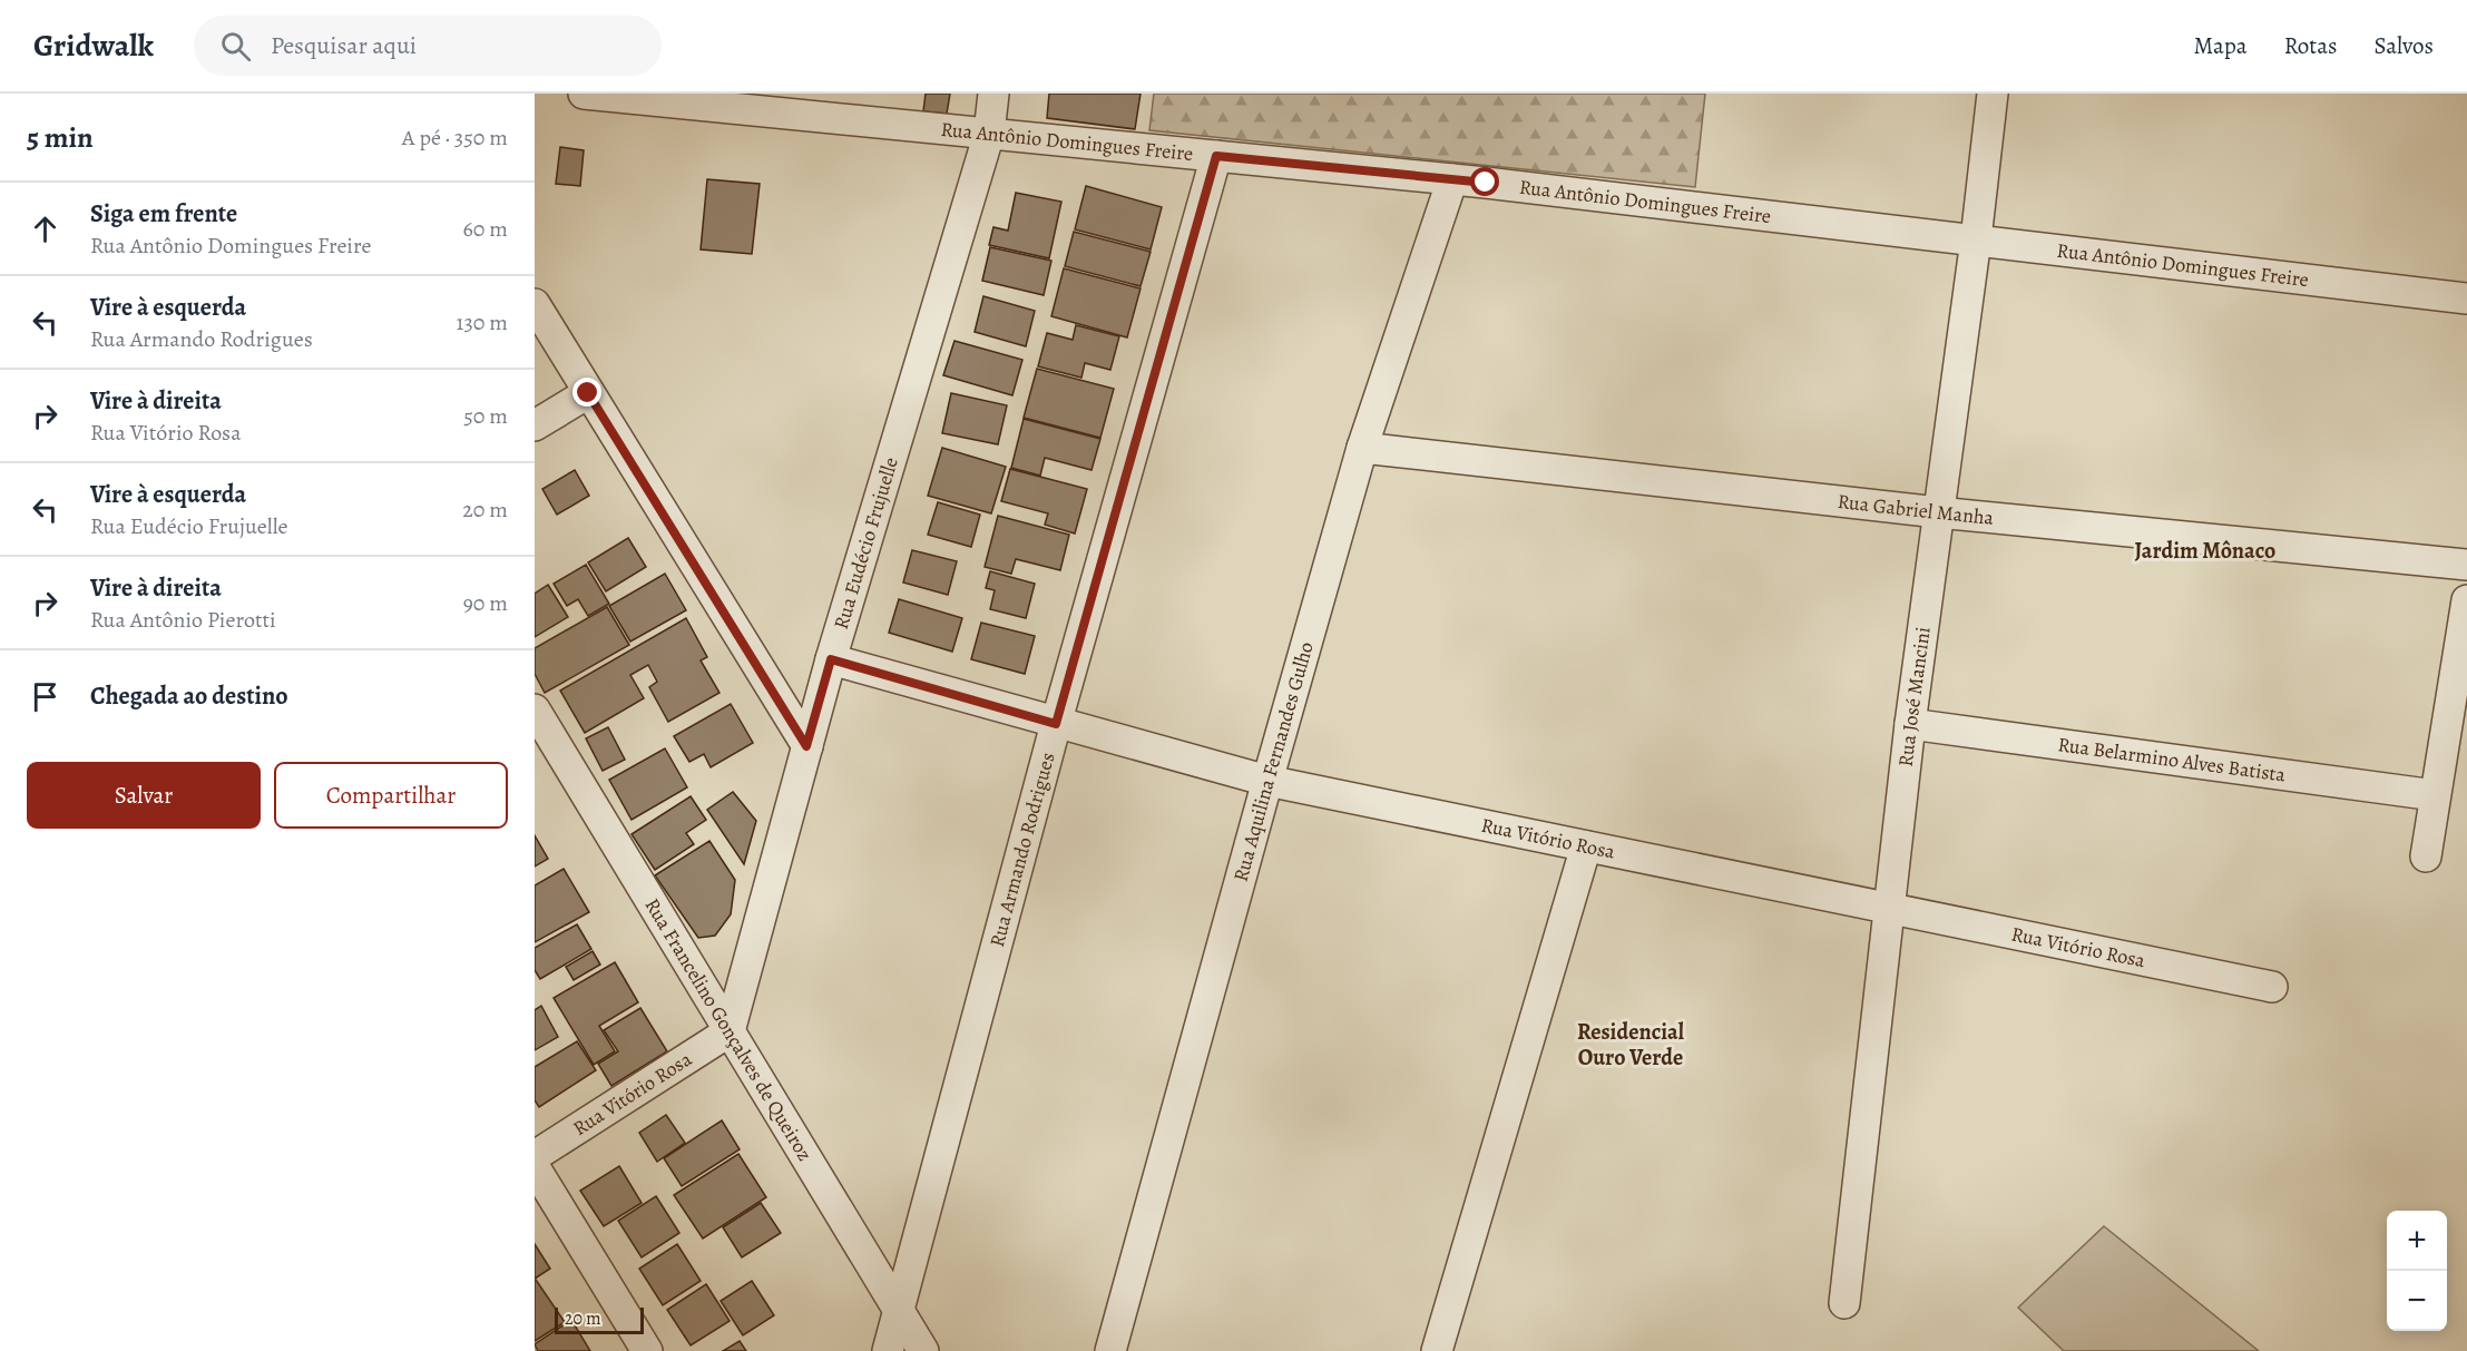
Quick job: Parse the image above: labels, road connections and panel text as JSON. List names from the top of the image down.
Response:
{
  "streets": {
    "street": [
      "Rua Antônio Domingues Freire",
      "Rua Gabriel Manha",
      "Rua Eudécio Frujuelle",
      "Rua José Mancini",
      "Rua Belarmino Alves Batista",
      "Rua Aquilina Fernandes Gulho",
      "Rua Vitório Rosa",
      "Rua Armando Rodrigues",
      "Rua Francelino Gonçalves de Queiroz"
    ]
  },
  "crossings": [
    ["Rua Antônio Domingues Freire", "Rua Eudécio Frujuelle"],
    ["Rua Antônio Domingues Freire", "Rua José Mancini"],
    ["Rua Antônio Domingues Freire", "Rua Aquilina Fernandes Gulho"],
    ["Rua Antônio Domingues Freire", "Rua Armando Rodrigues"],
    ["Rua Gabriel Manha", "Rua José Mancini"],
    ["Rua Gabriel Manha", "Rua Aquilina Fernandes Gulho"],
    ["Rua Eudécio Frujuelle", "Rua Vitório Rosa"],
    ["Rua Eudécio Frujuelle", "Rua Francelino Gonçalves de Queiroz"],
    ["Rua José Mancini", "Rua Belarmino Alves Batista"],
    ["Rua José Mancini", "Rua Vitório Rosa"],
    ["Rua Aquilina Fernandes Gulho", "Rua Vitório Rosa"],
    ["Rua Vitório Rosa", "Rua Armando Rodrigues"],
    ["Rua Vitório Rosa", "Rua Francelino Gonçalves de Queiroz"],
    ["Rua Armando Rodrigues", "Rua Francelino Gonçalves de Queiroz"]
  ],
  "districts": ["Jardim Mônaco", "Residencial Ouro Verde"],
  "scale_bar": "20 m",
  "page": {
    "header": "Gridwalk",
    "search": "Pesquisar aqui",
    "nav": ["Mapa", "Rotas", "Salvos"],
    "heading": ["5 min", "A pé · 350 m"],
    "list": [
      ["Siga em frente", "Rua Antônio Domingues Freire", "60 m"],
      ["Vire à esquerda", "Rua Armando Rodrigues", "130 m"],
      ["Vire à direita", "Rua Vitório Rosa", "50 m"],
      ["Vire à esquerda", "Rua Eudécio Frujuelle", "20 m"],
      ["Vire à direita", "Rua Antônio Pierotti", "90 m"],
      "Chegada ao destino"
    ],
    "buttons": ["Salvar", "Compartilhar"],
    "map_buttons": ["+", "−"],
    "scale": "20 m"
  }
}
